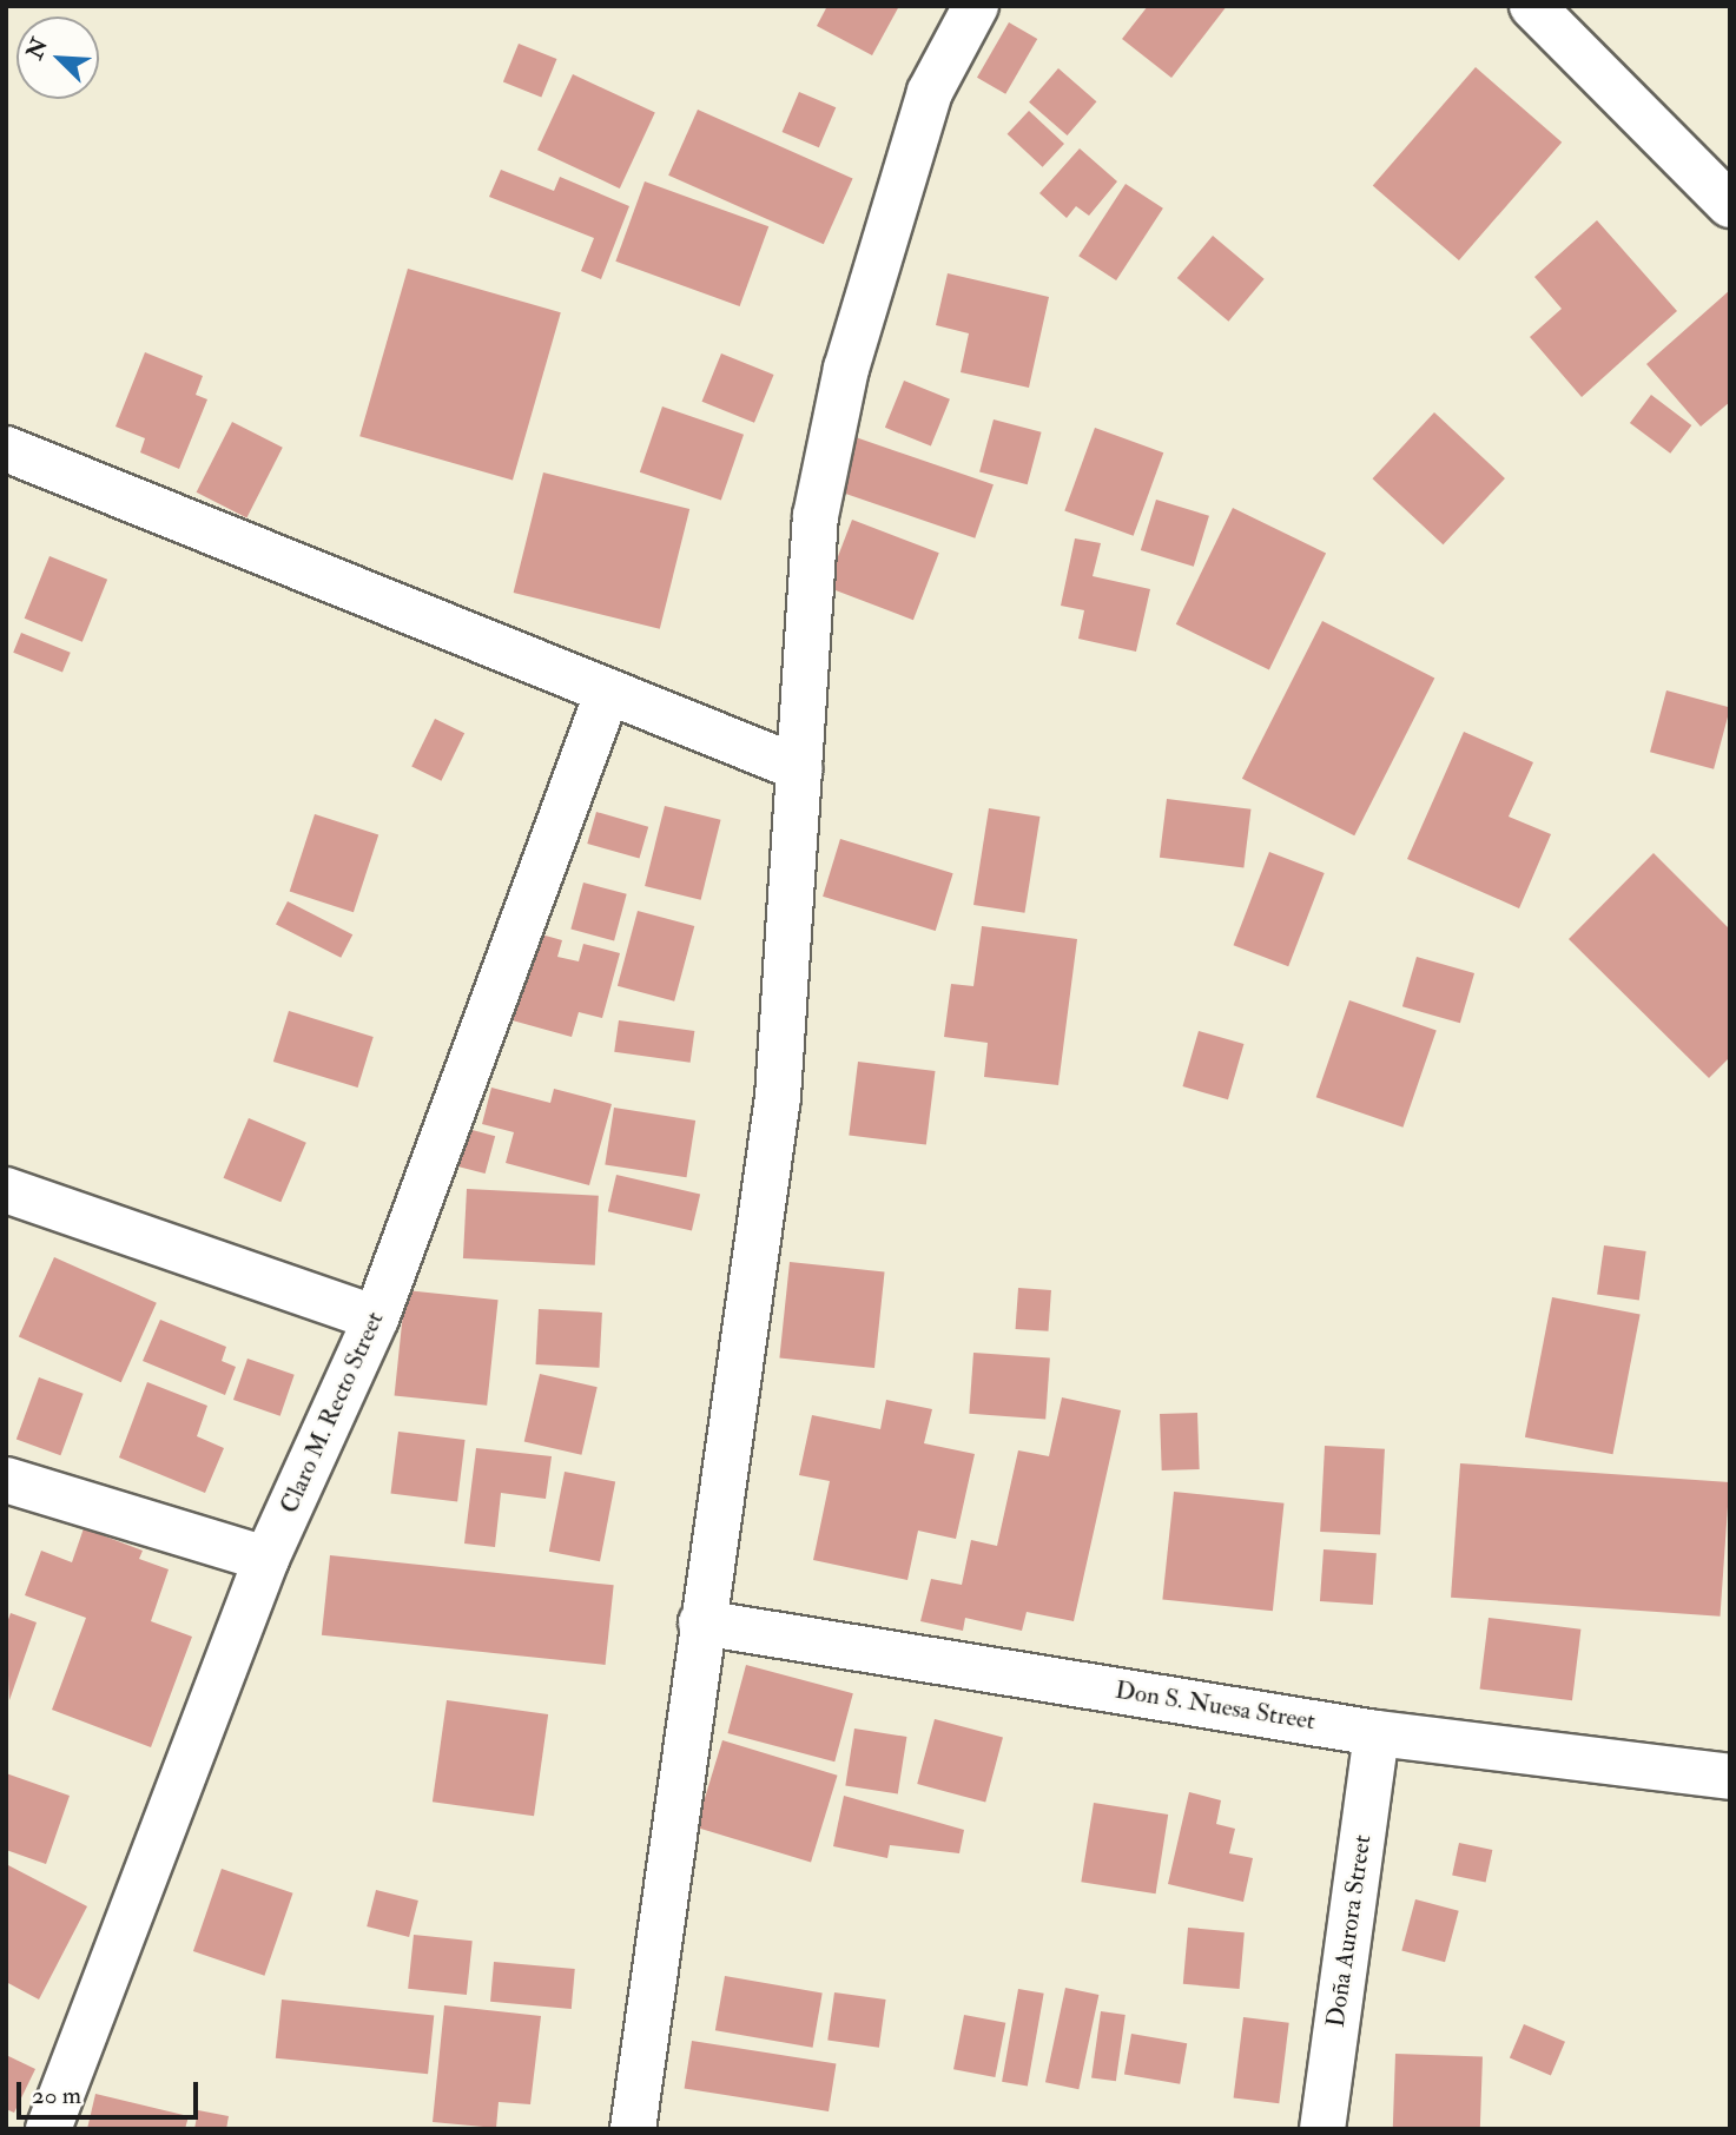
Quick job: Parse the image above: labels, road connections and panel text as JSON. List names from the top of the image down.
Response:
{
  "streets": {
    "street": ["Claro M. Recto Street", "Don S. Nuesa Street", "Doña Aurora Street"]
  },
  "crossings": [
    ["Don S. Nuesa Street", "Doña Aurora Street"]
  ],
  "scale_bar": "20 m",
  "north": "top left"
}
